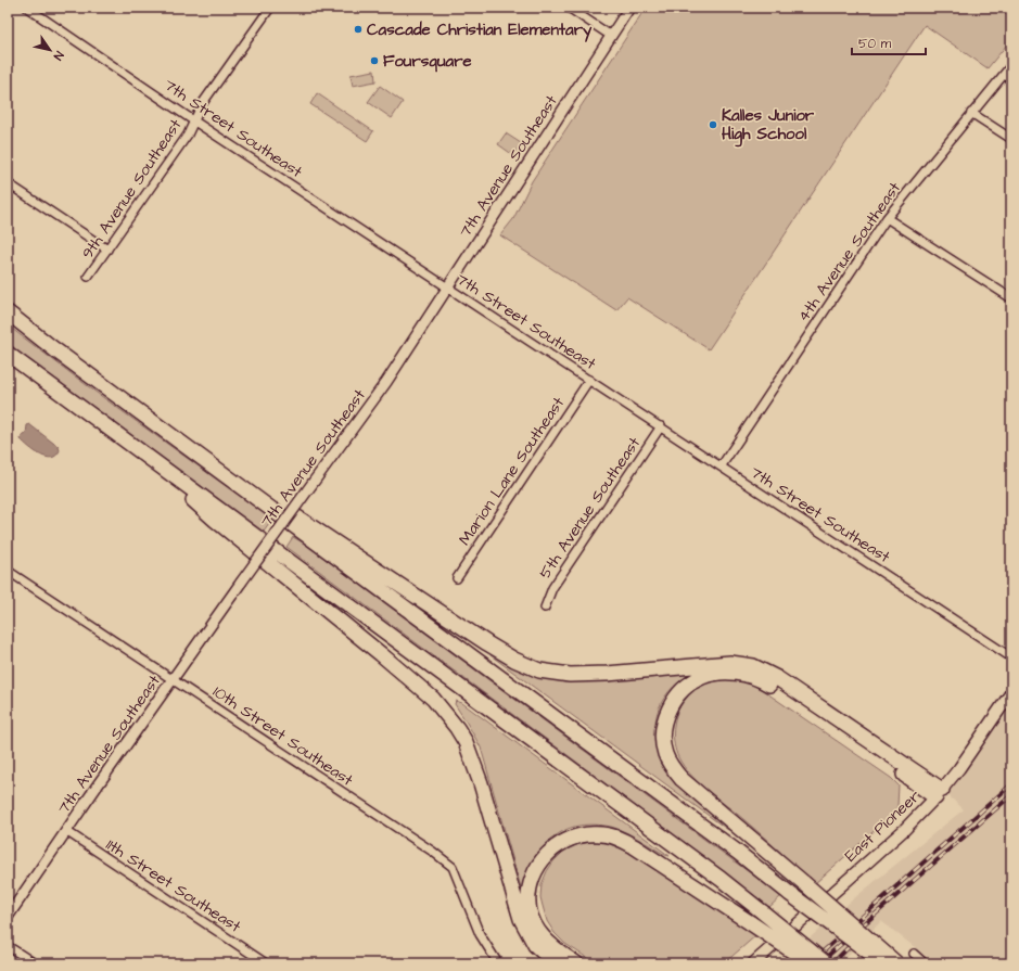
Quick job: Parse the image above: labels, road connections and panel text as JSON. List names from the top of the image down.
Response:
{
  "streets": {
    "main road": ["East Pioneer"],
    "street": [
      "7th Street Southeast",
      "7th Avenue Southeast",
      "9th Avenue Southeast",
      "4th Avenue Southeast",
      "Marion Lane Southeast",
      "5th Avenue Southeast",
      "10th Street Southeast",
      "11th Street Southeast"
    ]
  },
  "crossings": [
    ["7th Street Southeast", "7th Avenue Southeast"],
    ["7th Street Southeast", "9th Avenue Southeast"],
    ["7th Street Southeast", "4th Avenue Southeast"],
    ["7th Street Southeast", "Marion Lane Southeast"],
    ["7th Street Southeast", "5th Avenue Southeast"],
    ["7th Avenue Southeast", "10th Street Southeast"],
    ["7th Avenue Southeast", "11th Street Southeast"]
  ],
  "places": ["Cascade Christian Elementary", "Foursquare", "Kalles Junior High School"],
  "scale_bar": "50 m",
  "north": "bottom right"
}
